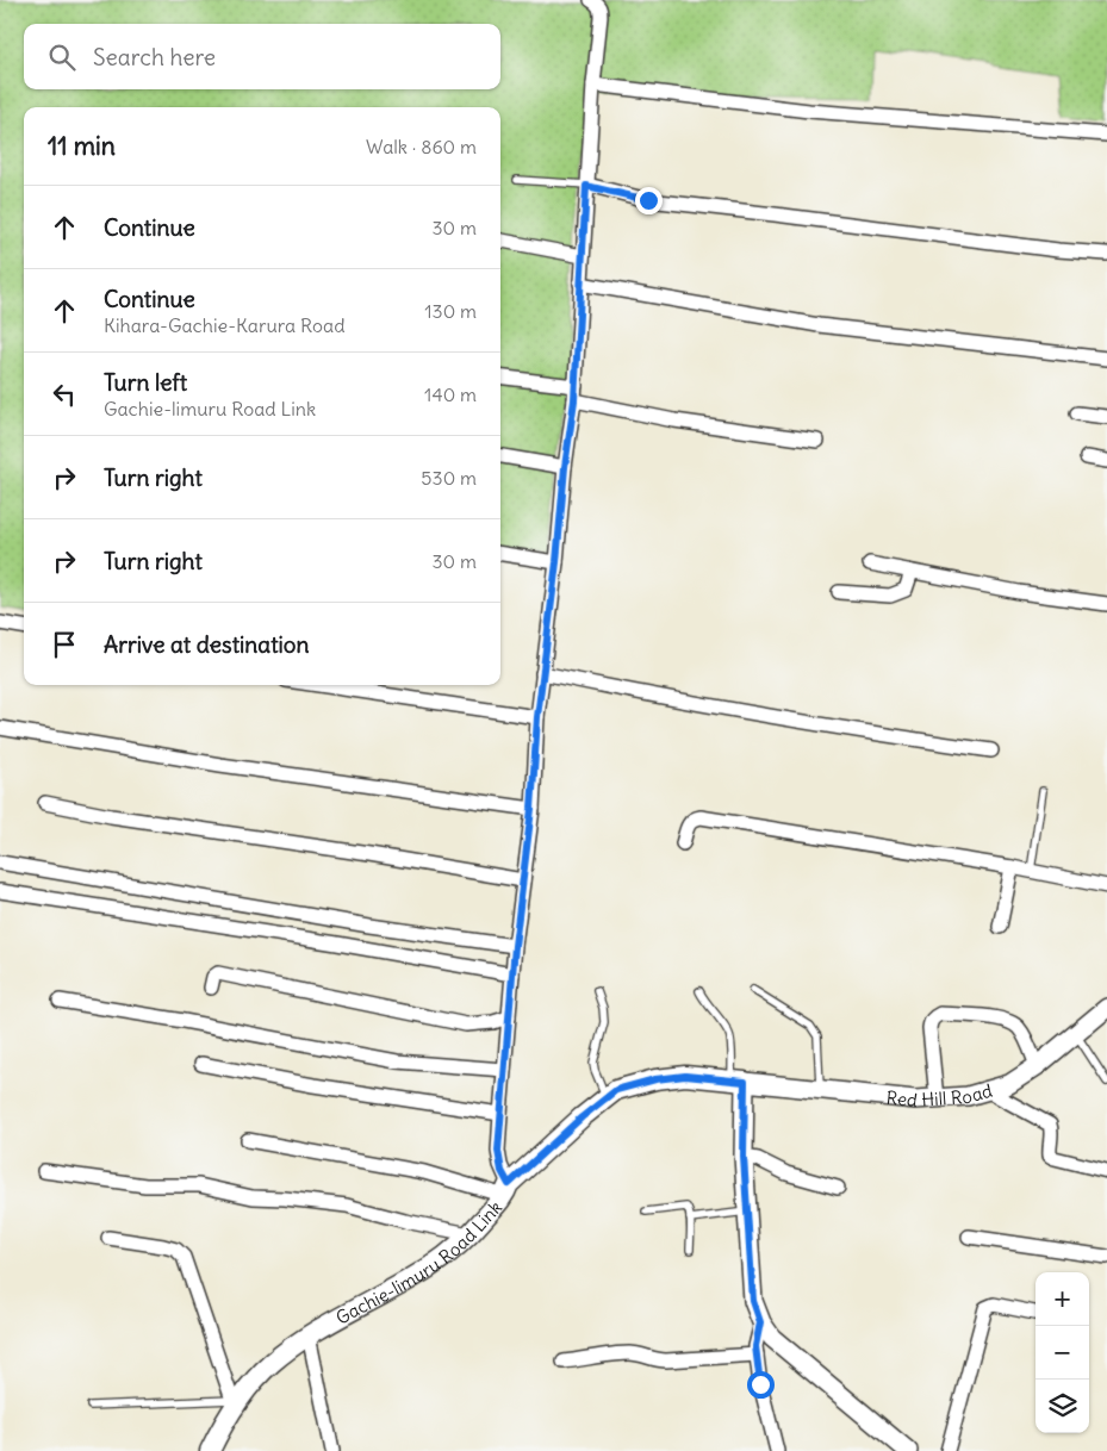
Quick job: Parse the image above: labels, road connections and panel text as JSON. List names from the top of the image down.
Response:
{
  "streets": {
    "main road": ["Gachie-limuru Road Link"],
    "street": ["Red Hill Road"]
  },
  "crossings": [
    ["Red Hill Road", "Gachie-limuru Road Link"]
  ],
  "page": {
    "search": "Search here",
    "heading": ["11 min", "Walk · 860 m"],
    "list": [
      ["Continue", "30 m"],
      ["Continue", "Kihara-Gachie-Karura Road", "130 m"],
      ["Turn left", "Gachie-limuru Road Link", "140 m"],
      ["Turn right", "530 m"],
      ["Turn right", "30 m"],
      "Arrive at destination"
    ],
    "map_buttons": ["+", "−"]
  }
}
